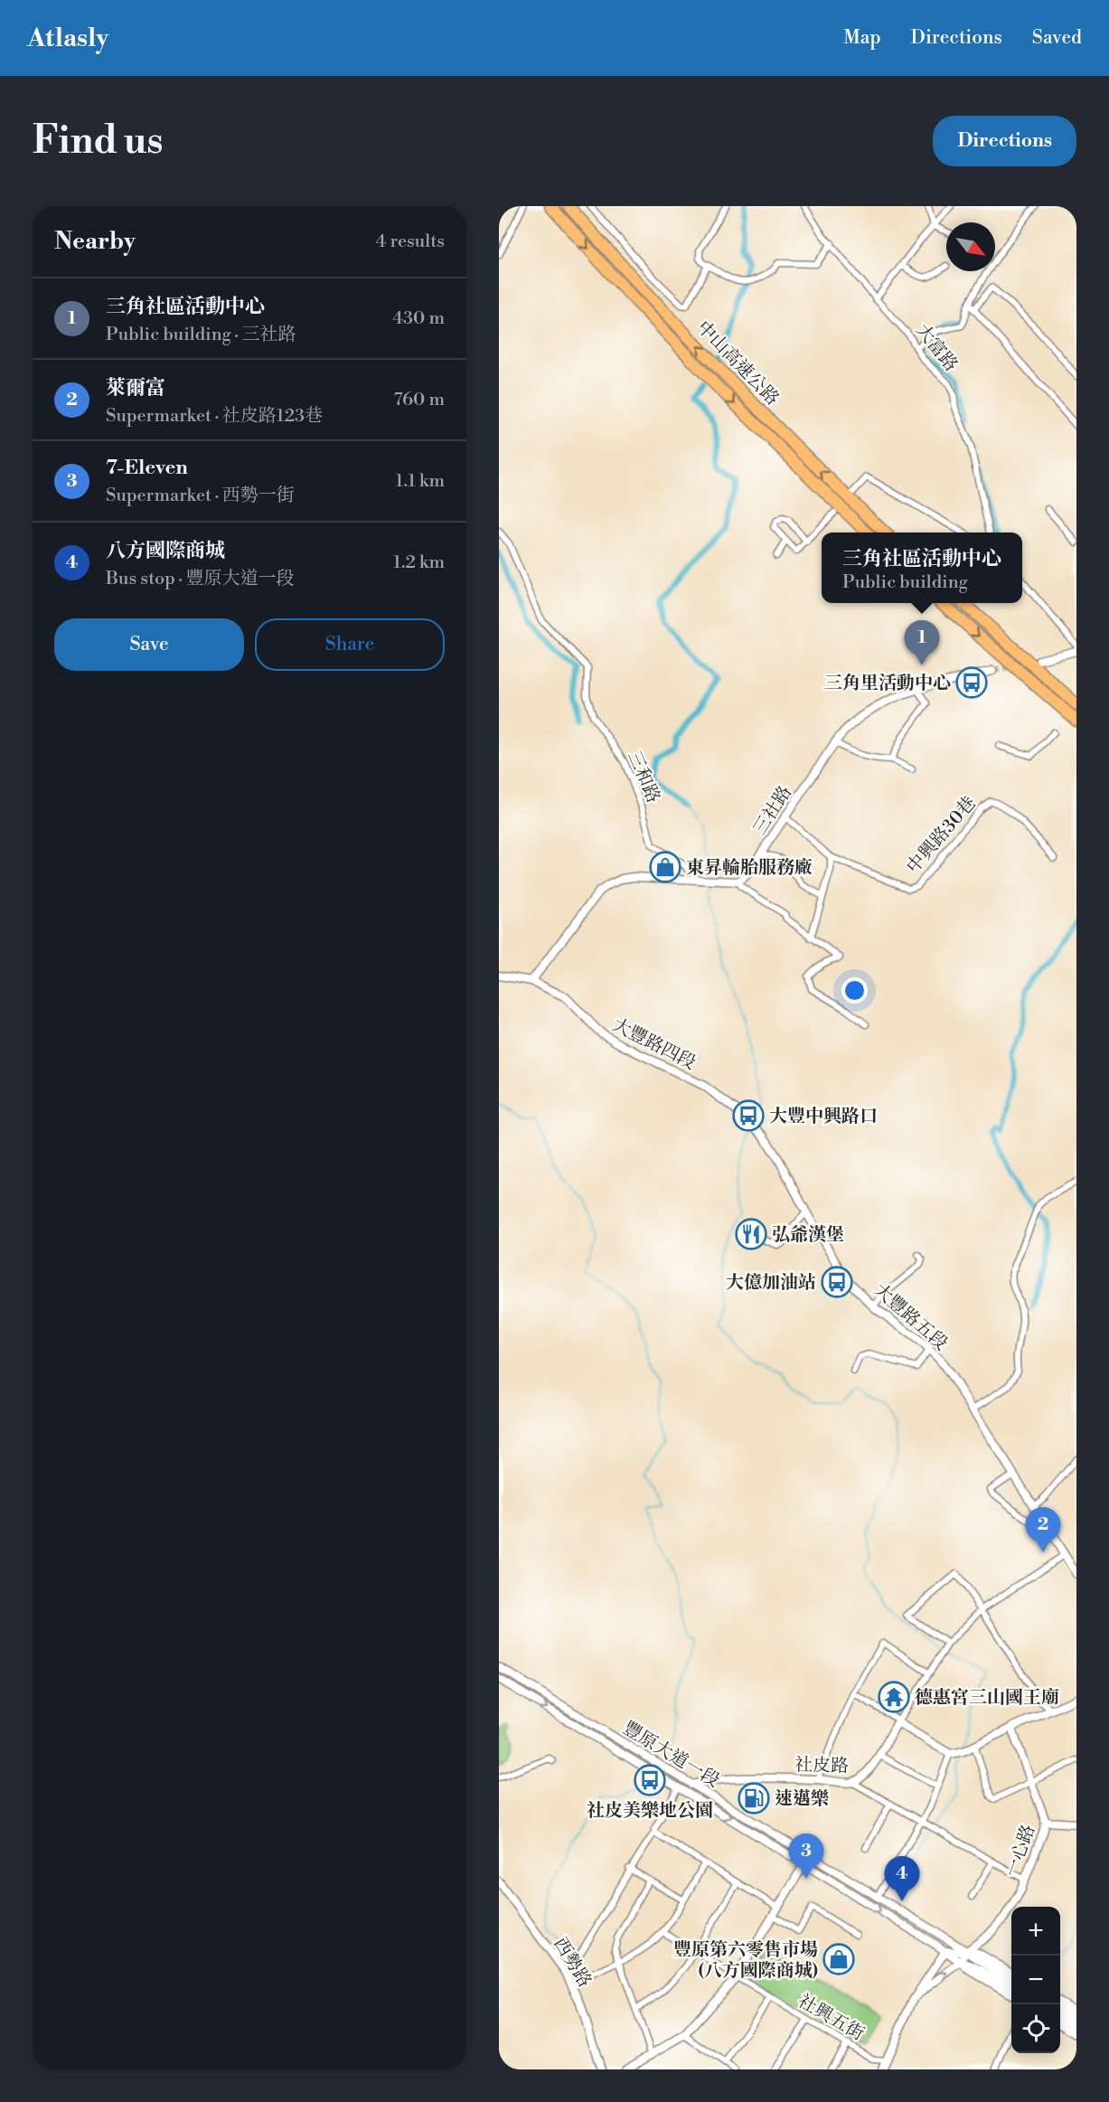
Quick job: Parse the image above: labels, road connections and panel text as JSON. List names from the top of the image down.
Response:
{
  "streets": {
    "highway": ["中山高速公路"],
    "street": [
      "大富路",
      "三和路",
      "三社路",
      "中興路30巷",
      "大豐路四段",
      "大豐路五段",
      "豐原大道一段",
      "社皮路",
      "一心路",
      "西勢路",
      "社興五街"
    ]
  },
  "crossings": [
    ["三社路", "中興路30巷"],
    ["大豐路四段", "大豐路五段"],
    ["豐原大道一段", "社皮路"],
    ["豐原大道一段", "一心路"]
  ],
  "places": {
    "bus stop": [
      "三角里活動中心",
      "大豐中興路口",
      "大億加油站",
      "社皮美樂地公園"
    ],
    "shop": ["東昇輪胎服務廠", "豐原第六零售市場 (八方國際商城)"],
    "restaurant": ["弘爺漢堡"],
    "temple": ["德惠宮三山國王廟"],
    "fuel station": ["速邁樂"]
  },
  "north": "bottom right",
  "page": {
    "header": "Atlasly",
    "nav": ["Map", "Directions", "Saved"],
    "buttons": [
      "Directions",
      ["Save", "Share"]
    ],
    "title": "Find us",
    "heading": ["Nearby", "4 results"],
    "list": [
      {
        "mark": "1",
        "name": "三角社區活動中心",
        "note": "Public building · 三社路",
        "value": "430 m"
      },
      {
        "mark": "2",
        "name": "萊爾富",
        "note": "Supermarket · 社皮路123巷",
        "value": "760 m"
      },
      {
        "mark": "3",
        "name": "7-Eleven",
        "note": "Supermarket · 西勢一街",
        "value": "1.1 km"
      },
      {
        "mark": "4",
        "name": "八方國際商城",
        "note": "Bus stop · 豐原大道一段",
        "value": "1.2 km"
      }
    ],
    "popup": ["三角社區活動中心", "Public building"],
    "pins": [
      "1",
      "2",
      "3",
      "4"
    ],
    "map_buttons": ["+", "−"]
  }
}
